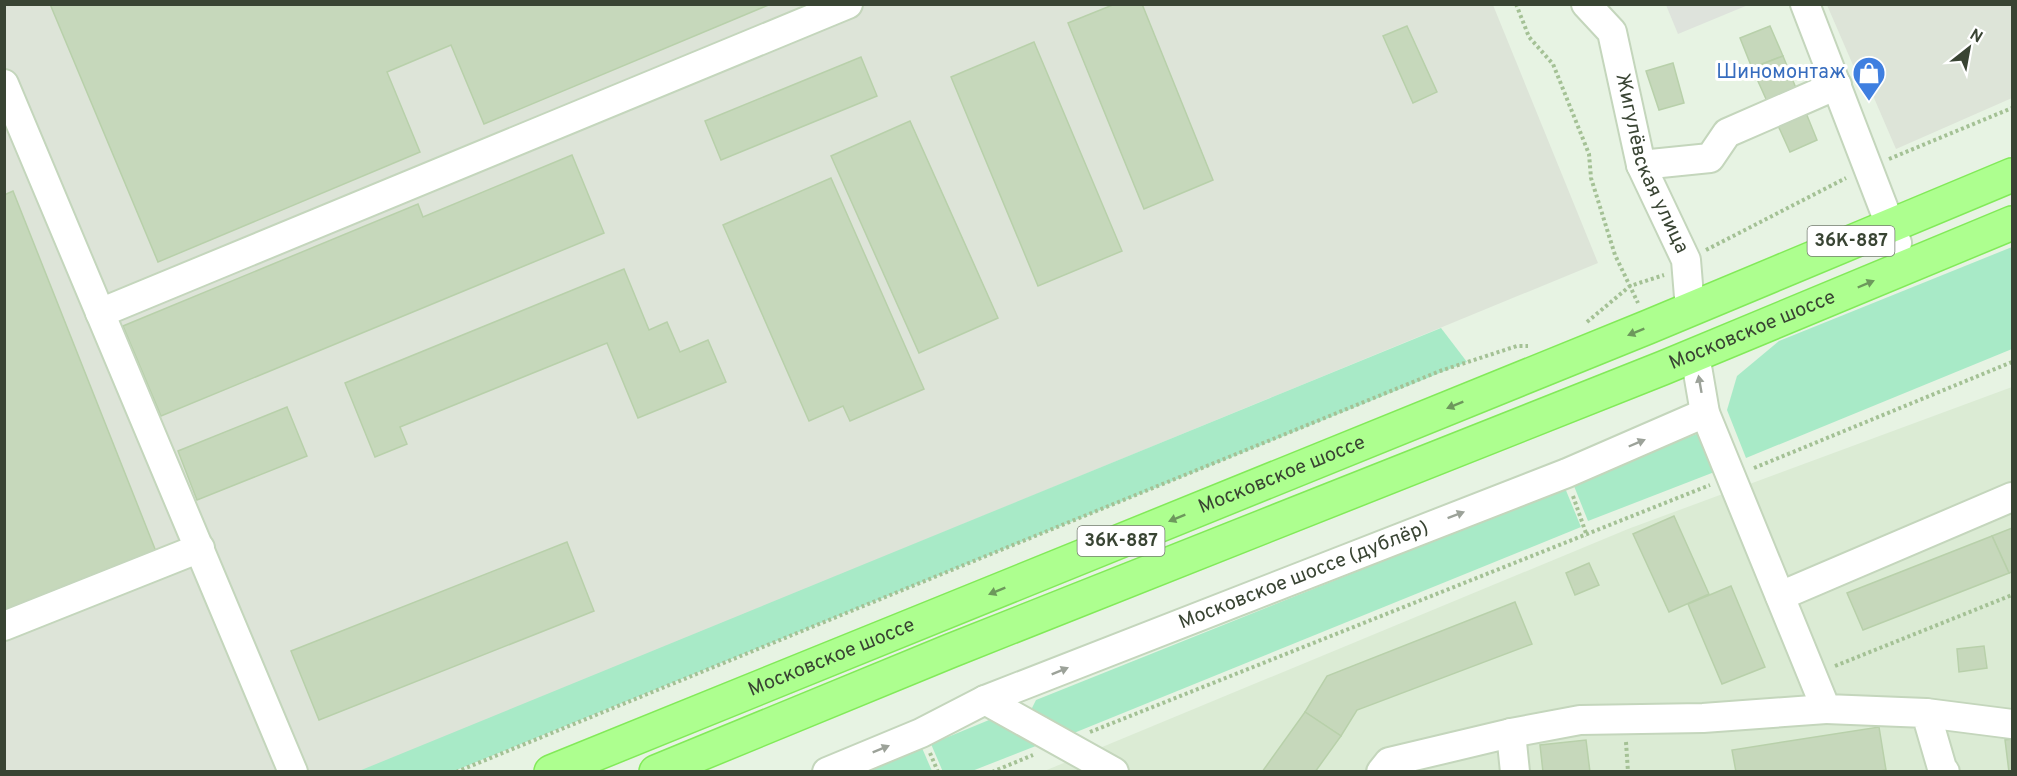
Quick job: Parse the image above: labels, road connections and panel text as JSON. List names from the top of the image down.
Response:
{
  "streets": {
    "main road": ["36К-887", "Московское шоссе"],
    "street": ["Жигулёвская улица", "Московское шоссе (дублёр)"]
  },
  "crossings": [
    ["Жигулёвская улица", "Московское шоссе"]
  ],
  "one_way": ["Московское шоссе (дублёр)"],
  "places": {
    "shop": ["Шиномонтаж"]
  },
  "north": "top right"
}
